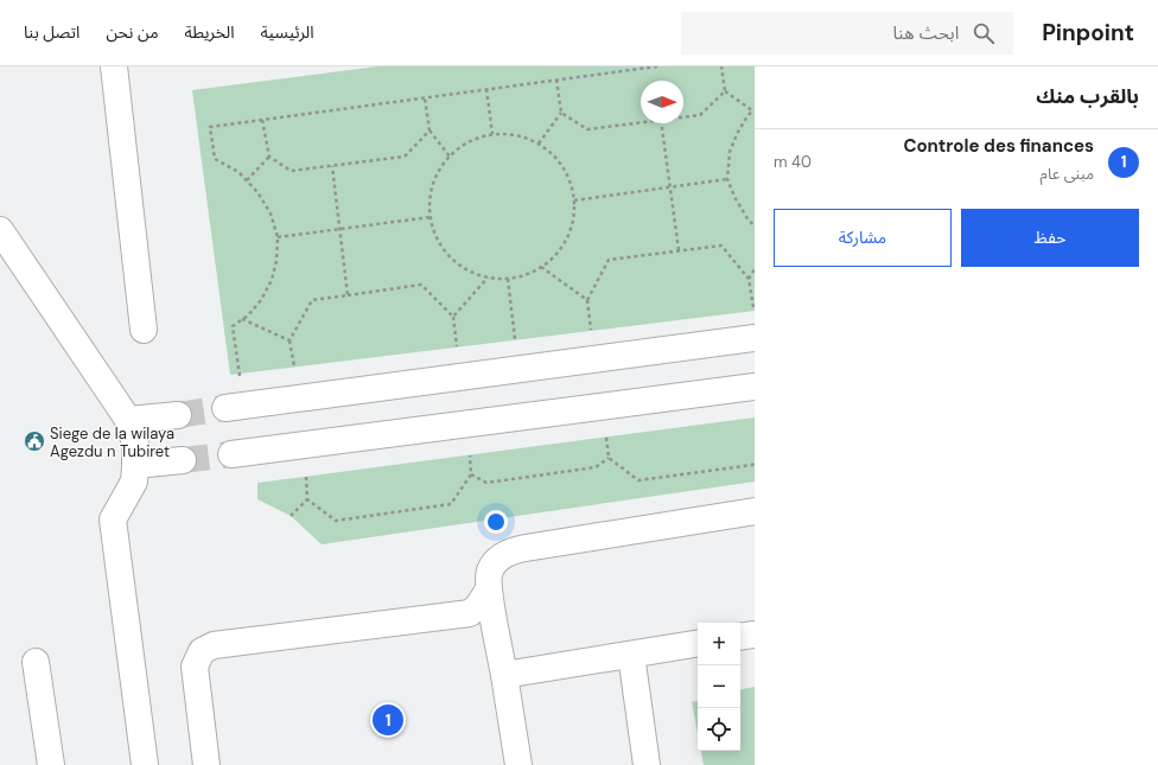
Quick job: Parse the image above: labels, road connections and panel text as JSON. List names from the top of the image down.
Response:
{
  "places": {
    "public building": ["Siege de la wilaya Agezdu n Tubiret"]
  },
  "north": "right",
  "page": {
    "header": "Pinpoint",
    "search": "ابحث هنا",
    "nav": [
      "الرئيسية",
      "الخريطة",
      "من نحن",
      "اتصل بنا"
    ],
    "heading": "بالقرب منك",
    "list": [
      {
        "mark": "1",
        "name": "Controle des finances",
        "note": "مبنى عام",
        "value": "40 m"
      }
    ],
    "buttons": ["حفظ", "مشاركة"],
    "map_buttons": ["+", "−"],
    "pins": "1"
  }
}
